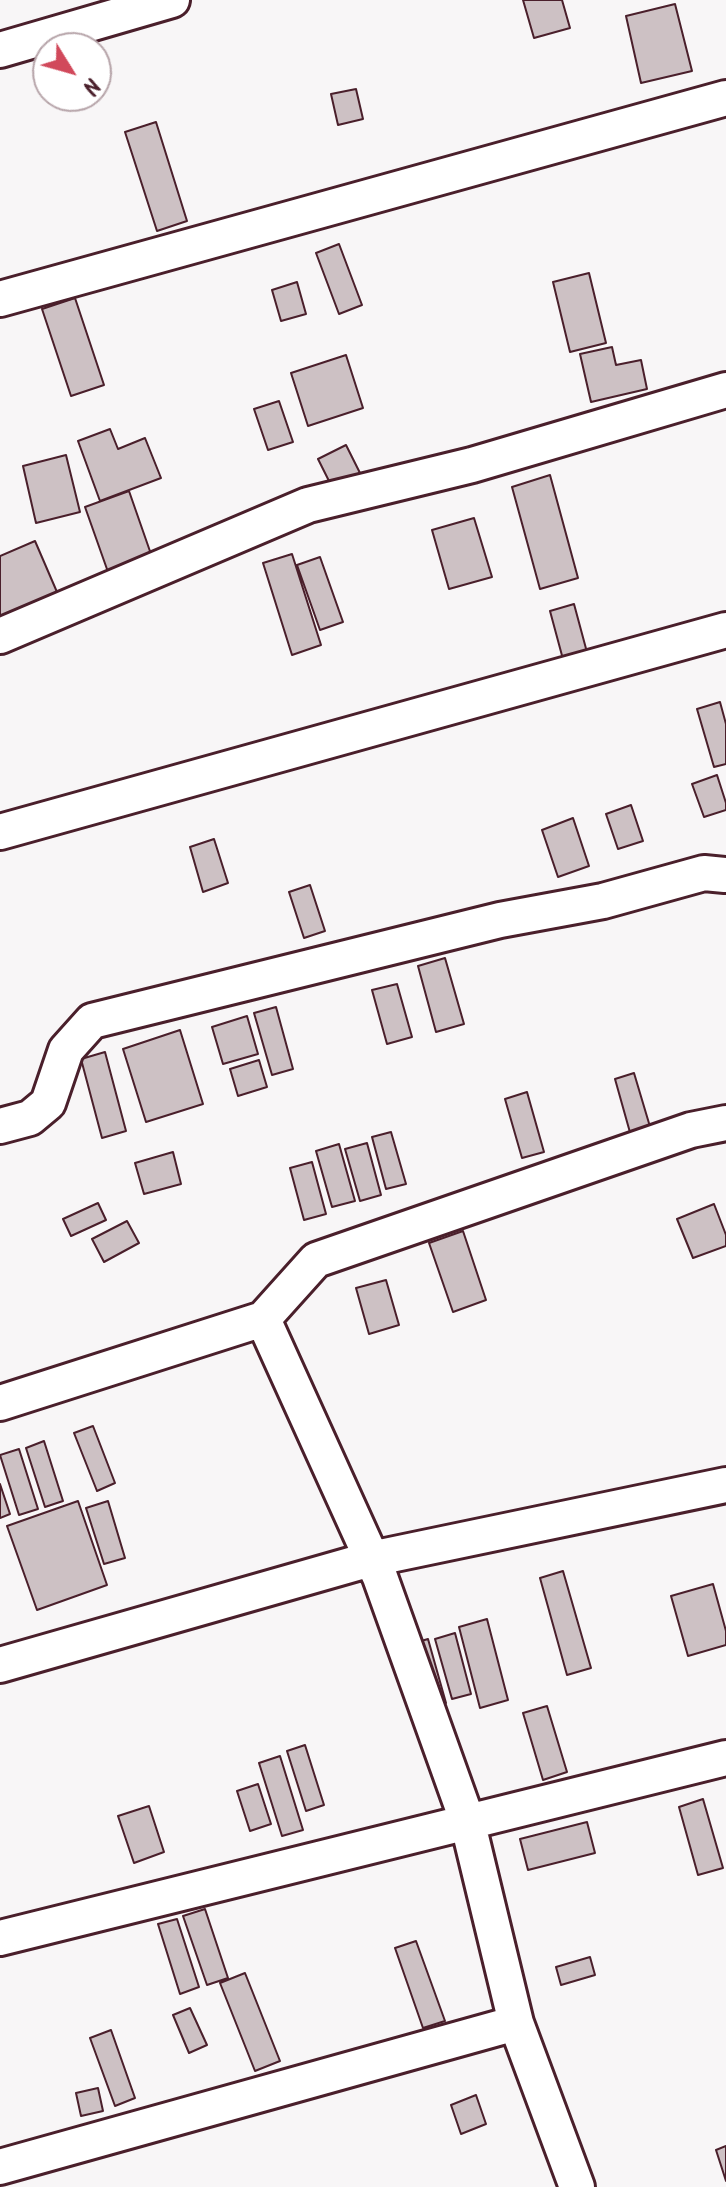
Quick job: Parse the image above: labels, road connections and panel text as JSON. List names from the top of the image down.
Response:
{
  "north": "bottom right"
}
